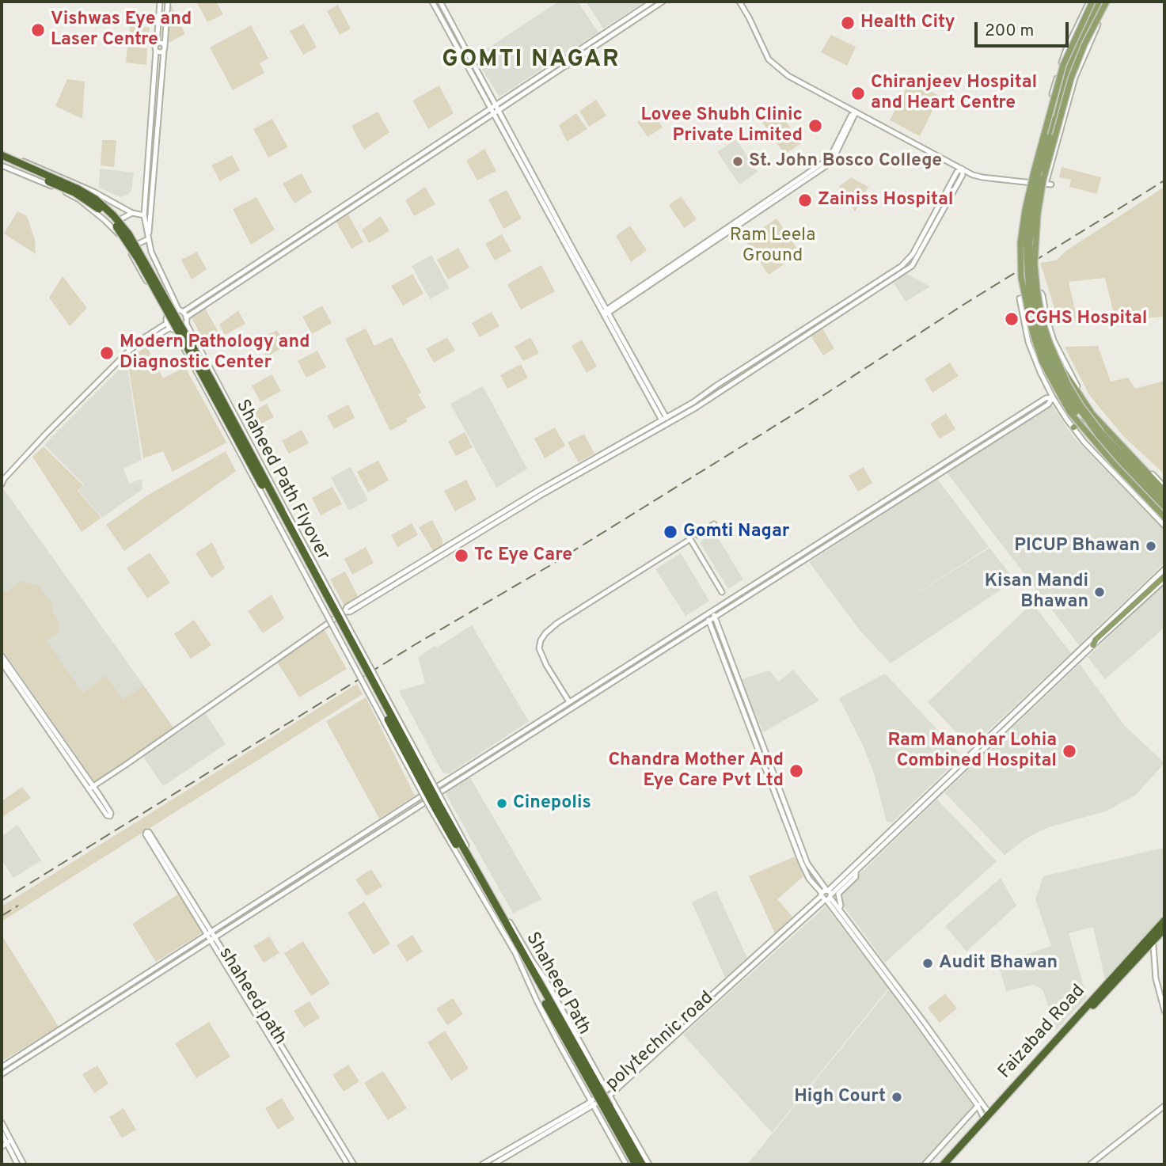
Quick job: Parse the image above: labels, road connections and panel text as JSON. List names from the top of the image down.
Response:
{
  "streets": {
    "highway": ["Shaheed Path Flyover", "Shaheed Path", "Faizabad Road"],
    "street": ["shaheed path", "polytechnic road"]
  },
  "crossings": [
    ["Shaheed Path Flyover", "Shaheed Path"]
  ],
  "districts": ["GOMTI NAGAR"],
  "parks": ["Ram Leela Ground"],
  "places": [
    "Health City",
    "Vishwas Eye and Laser Centre",
    "Chiranjeev Hospital and Heart Centre",
    "Lovee Shubh Clinic Private Limited",
    "St. John Bosco College",
    "Zainiss Hospital",
    "CGHS Hospital",
    "Modern Pathology and Diagnostic Center",
    "Gomti Nagar",
    "PICUP Bhawan",
    "Tc Eye Care",
    "Kisan Mandi Bhawan",
    "Ram Manohar Lohia Combined Hospital",
    "Chandra Mother And Eye Care Pvt Ltd",
    "Cinepolis",
    "Audit Bhawan",
    "High Court"
  ],
  "scale_bar": "200 m"
}
